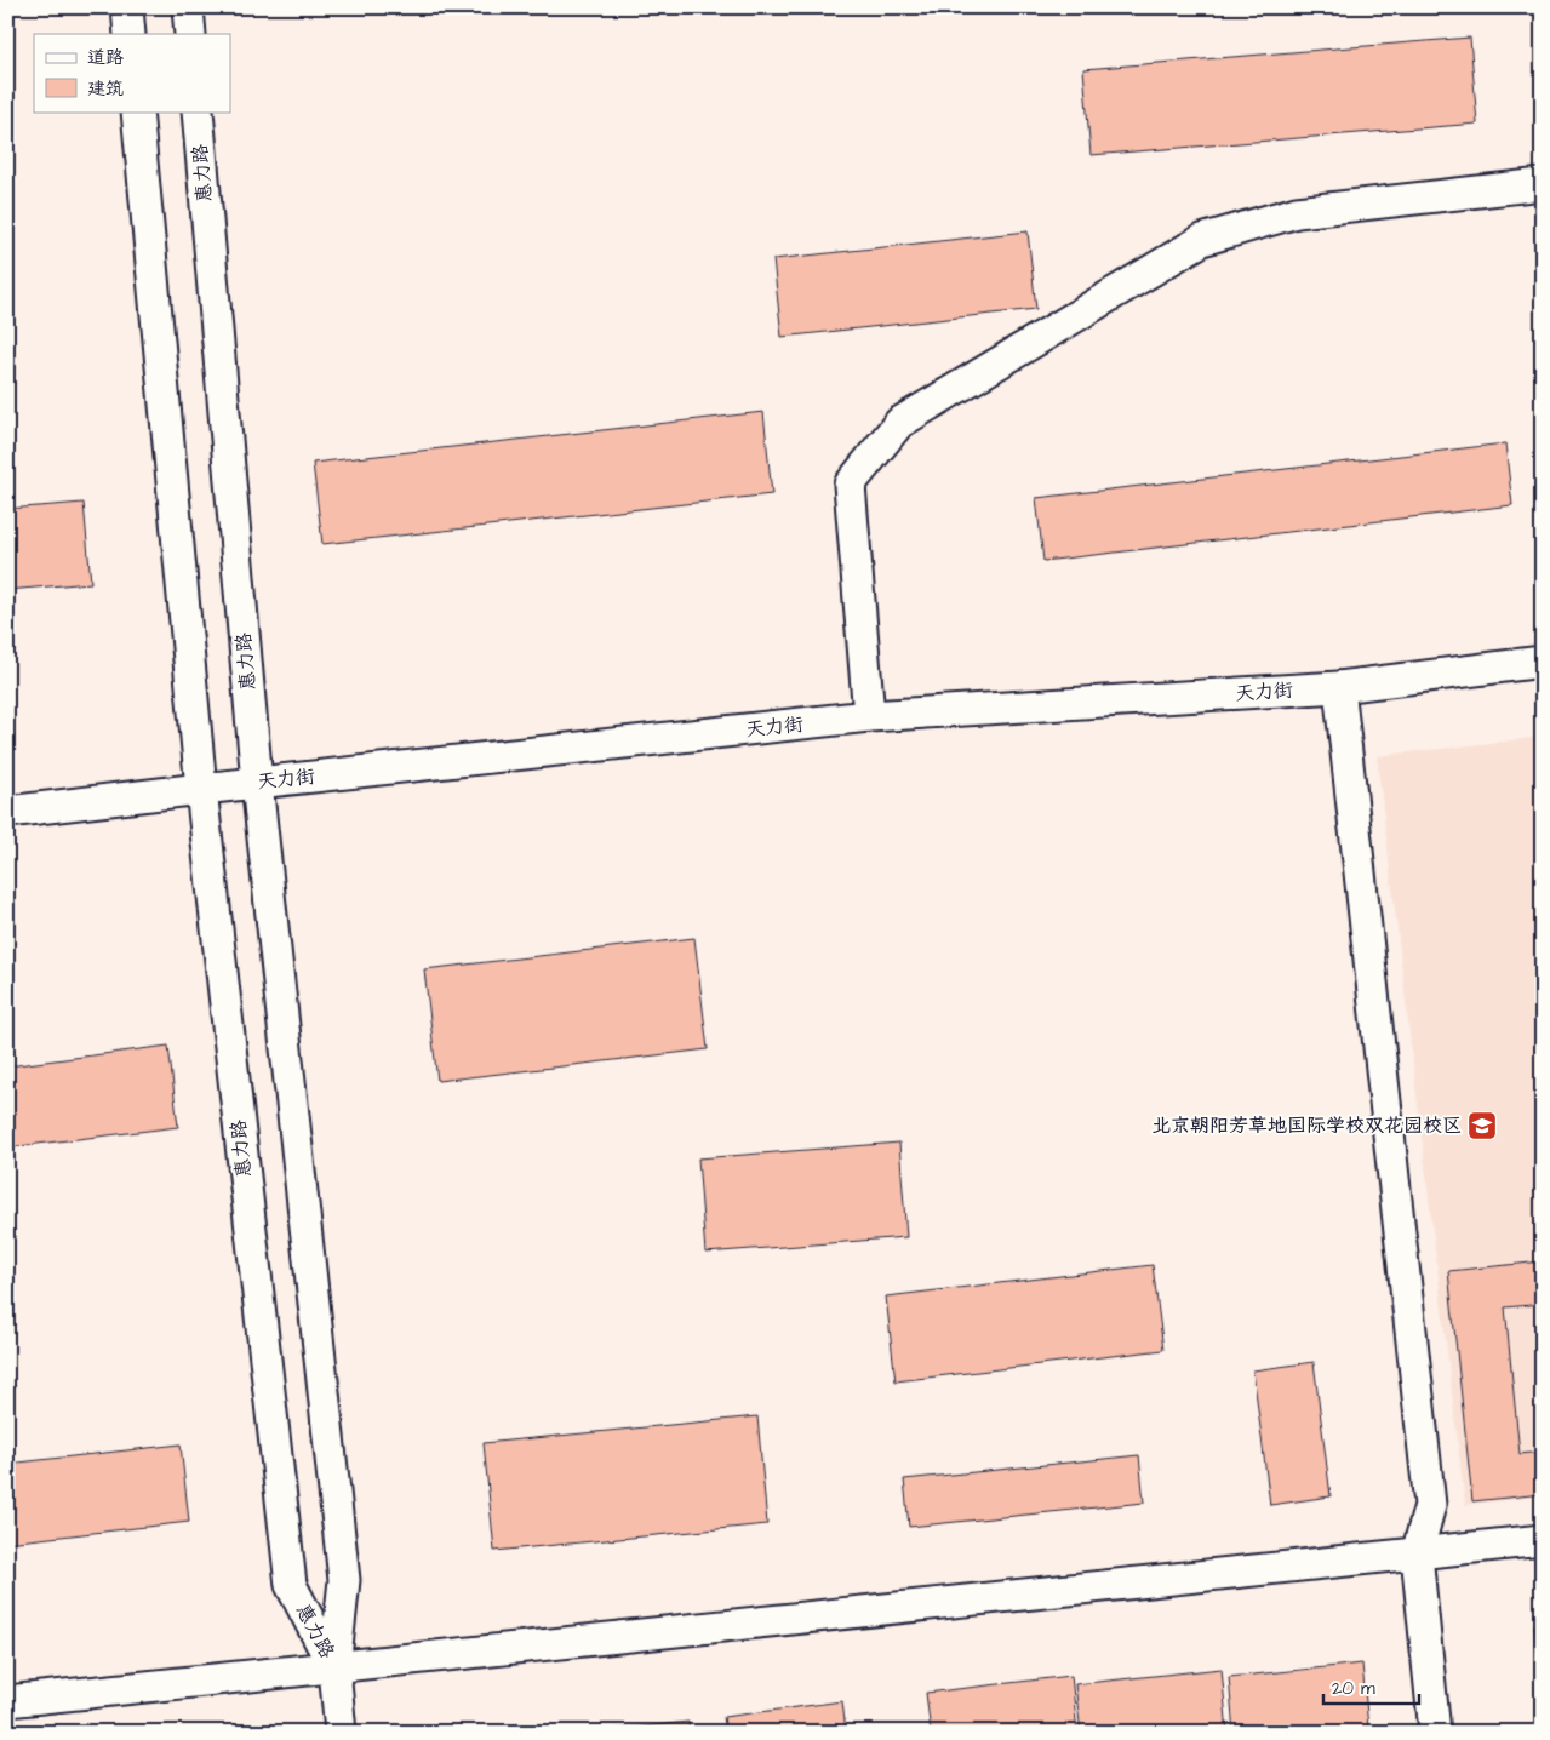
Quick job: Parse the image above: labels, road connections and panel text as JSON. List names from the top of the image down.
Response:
{
  "streets": {
    "street": ["惠力路", "天力街"]
  },
  "crossings": [
    ["惠力路", "天力街"]
  ],
  "places": {
    "school or university": ["北京朝阳芳草地国际学校双花园校区"]
  },
  "legend": ["道路", "建筑"],
  "scale_bar": "20 m"
}
